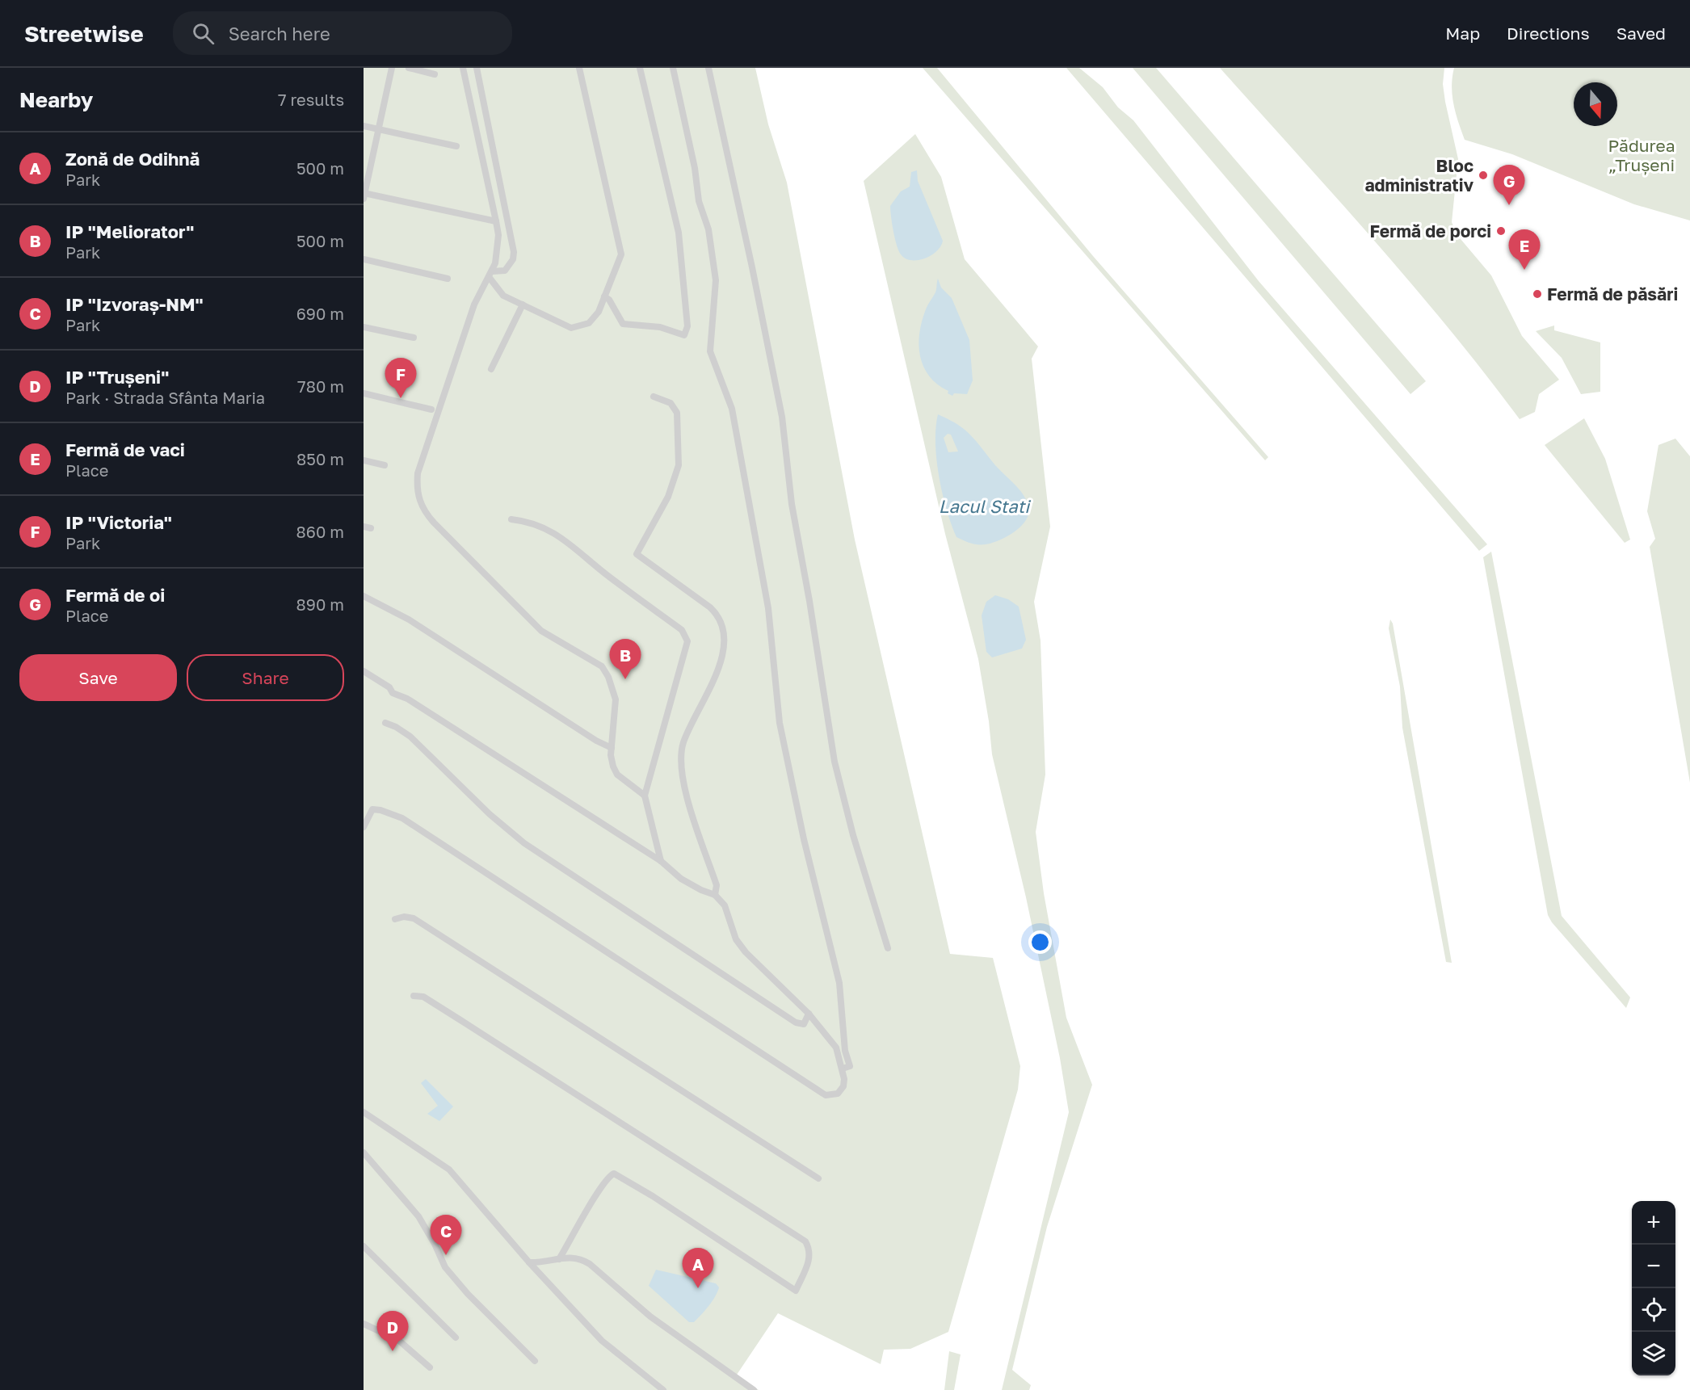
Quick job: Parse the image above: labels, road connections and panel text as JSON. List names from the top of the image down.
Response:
{
  "water": ["Lacul Stati"],
  "parks": ["Pădurea „Trușeni"],
  "places": ["Bloc administrativ", "Fermă de porci", "Fermă de păsări"],
  "north": "bottom",
  "page": {
    "header": "Streetwise",
    "search": "Search here",
    "nav": ["Map", "Directions", "Saved"],
    "heading": ["Nearby", "7 results"],
    "list": [
      {
        "mark": "A",
        "name": "Zonă de Odihnă",
        "note": "Park",
        "value": "500 m"
      },
      {
        "mark": "B",
        "name": "IP \"Meliorator\"",
        "note": "Park",
        "value": "500 m"
      },
      {
        "mark": "C",
        "name": "IP \"Izvoraș-NM\"",
        "note": "Park",
        "value": "690 m"
      },
      {
        "mark": "D",
        "name": "IP \"Trușeni\"",
        "note": "Park · Strada Sfânta Maria",
        "value": "780 m"
      },
      {
        "mark": "E",
        "name": "Fermă de vaci",
        "note": "Place",
        "value": "850 m"
      },
      {
        "mark": "F",
        "name": "IP \"Victoria\"",
        "note": "Park",
        "value": "860 m"
      },
      {
        "mark": "G",
        "name": "Fermă de oi",
        "note": "Place",
        "value": "890 m"
      }
    ],
    "pins": [
      "G",
      "E",
      "F",
      "B",
      "C",
      "A",
      "D"
    ],
    "buttons": ["Save", "Share"],
    "map_buttons": ["+", "−"]
  }
}
